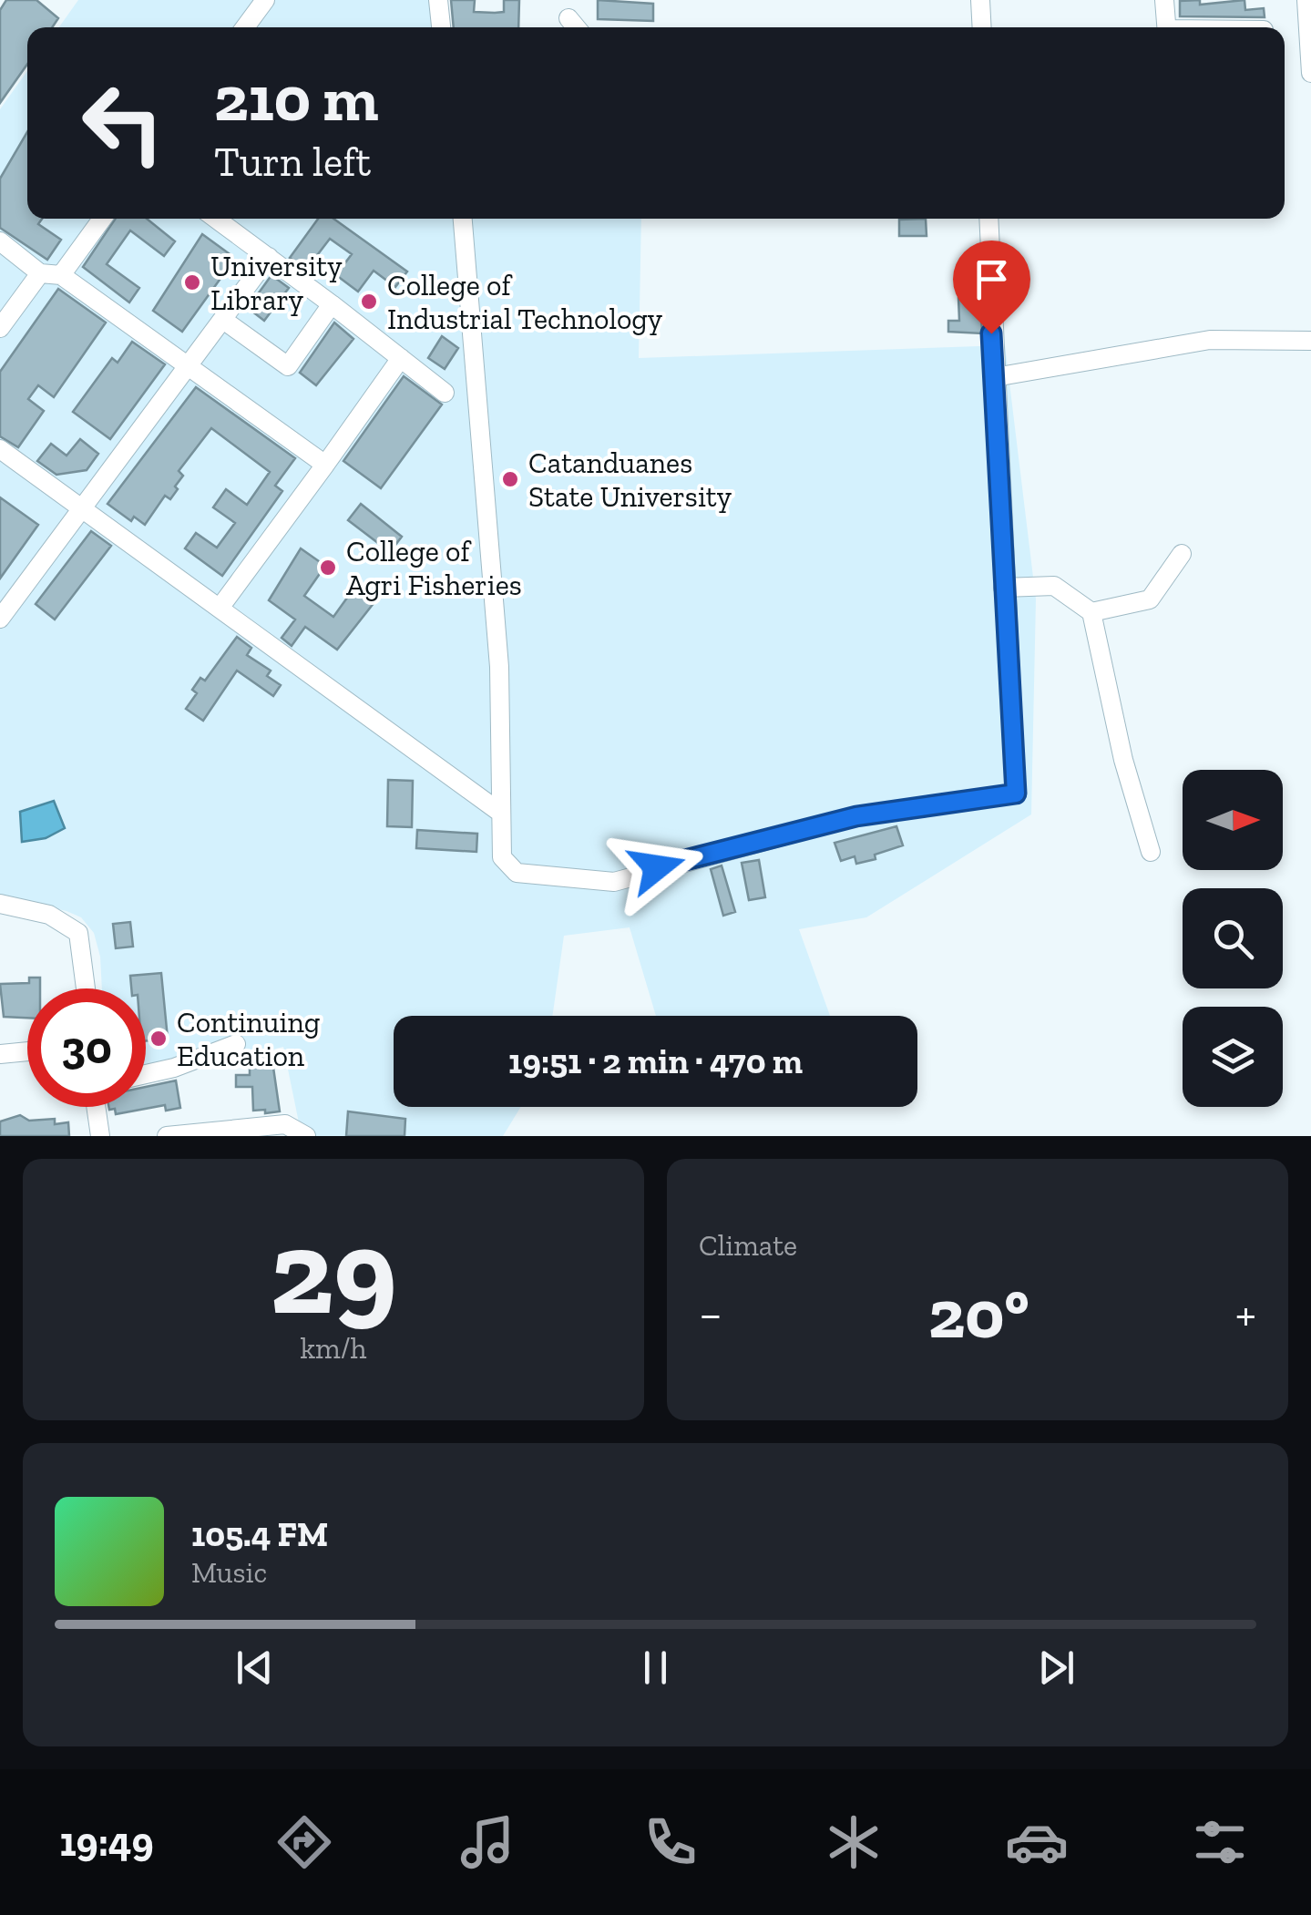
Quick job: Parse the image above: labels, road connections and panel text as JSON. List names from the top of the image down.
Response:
{
  "places": [
    "University Library",
    "College of Industrial Technology",
    "Catanduanes State University",
    "College of Agri Fisheries",
    "Continuing Education"
  ],
  "north": "right",
  "page": {
    "turn": ["210 m", "Turn left"],
    "limit": "30",
    "trip": "19:51 · 2 min · 470 m",
    "tile": [
      ["29", "km/h"],
      "Climate"
    ],
    "heat": ["−", "20°", "+"],
    "song": ["105.4 FM", "Music"],
    "tabs": "19:49"
  }
}
